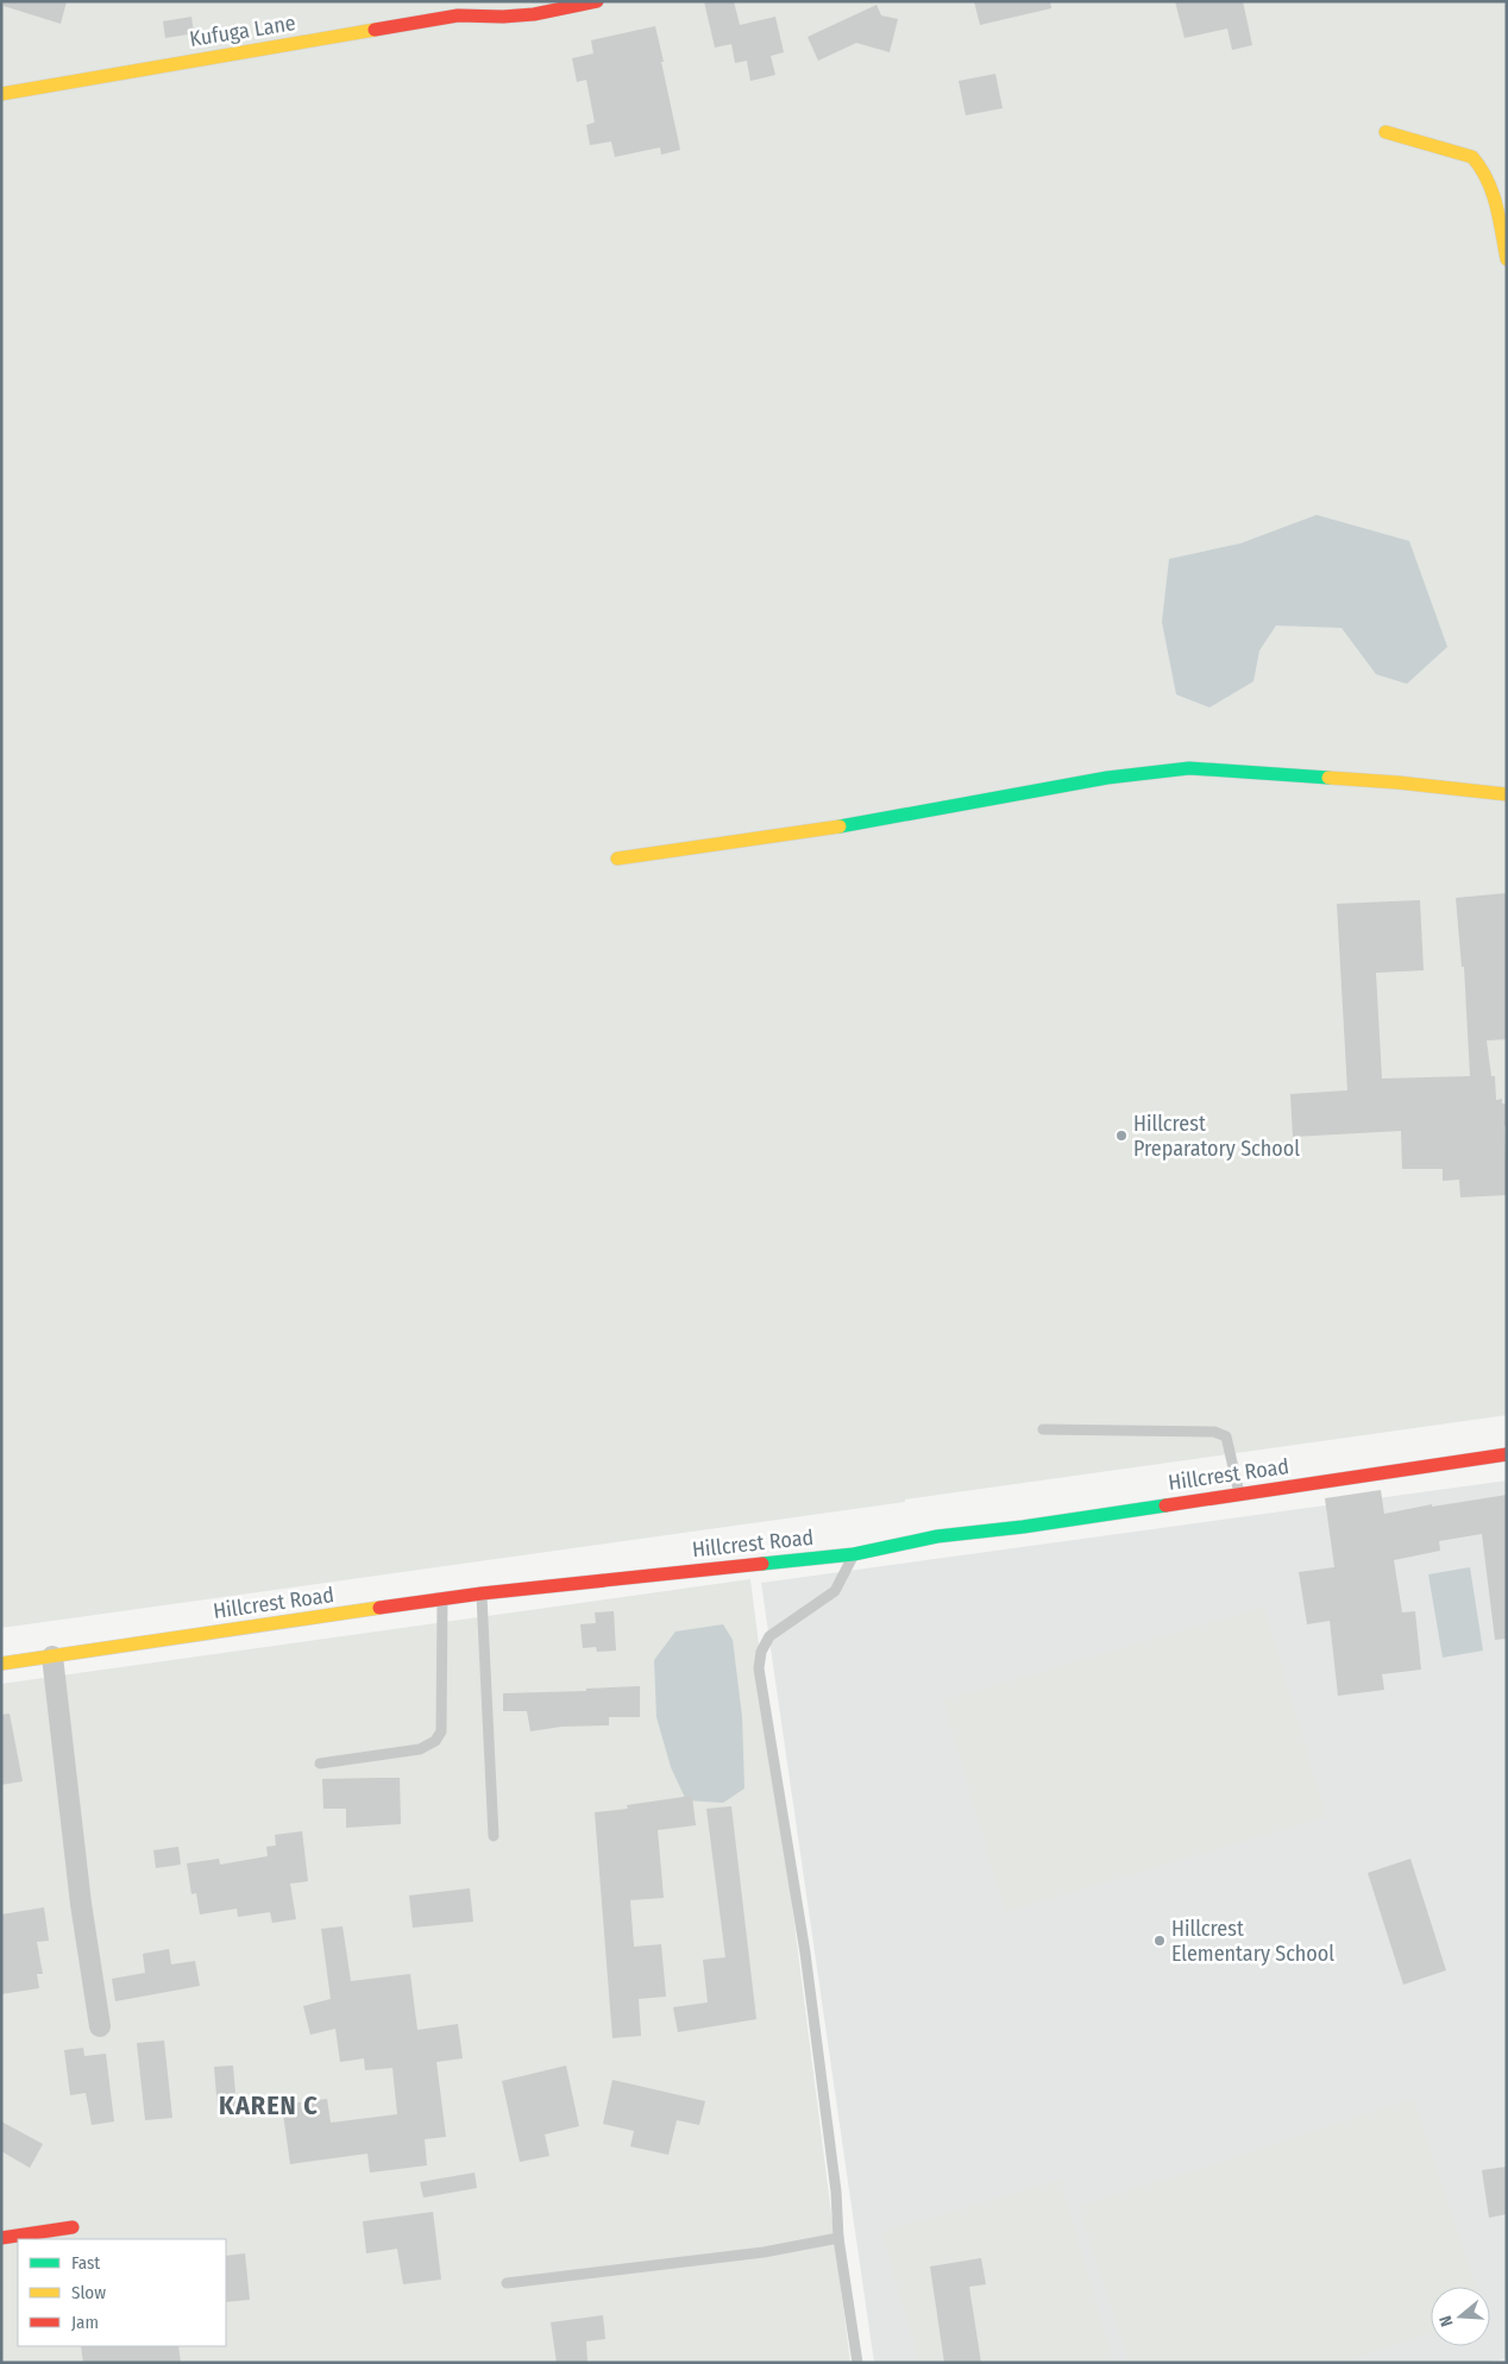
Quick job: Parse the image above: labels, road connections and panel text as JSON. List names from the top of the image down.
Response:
{
  "streets": {
    "street": ["Kufuga Lane", "Hillcrest Road"]
  },
  "districts": ["KAREN C"],
  "places": ["Hillcrest Preparatory School", "Hillcrest Elementary School"],
  "legend": ["Fast", "Slow", "Jam"],
  "north": "left"
}
